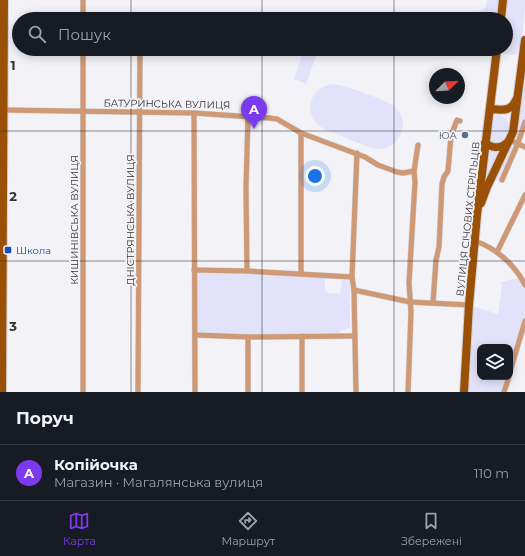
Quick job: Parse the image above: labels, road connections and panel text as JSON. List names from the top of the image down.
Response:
{
  "streets": {
    "main road": ["ВУЛИЦЯ СІЧОВИХ СТРІЛЬЦІВ"],
    "street": ["БАТУРИНСЬКА ВУЛИЦЯ", "КИШИНІВСЬКА ВУЛИЦЯ", "ДНІСТРЯНСЬКА ВУЛИЦЯ"]
  },
  "crossings": [
    ["БАТУРИНСЬКА ВУЛИЦЯ", "КИШИНІВСЬКА ВУЛИЦЯ"],
    ["БАТУРИНСЬКА ВУЛИЦЯ", "ДНІСТРЯНСЬКА ВУЛИЦЯ"]
  ],
  "places": {
    "other": ["ЮА"],
    "transit": ["Школа"]
  },
  "north": "top right",
  "page": {
    "search": "Пошук",
    "pins": "A",
    "heading": "Поруч",
    "list": [
      {
        "mark": "A",
        "name": "Копійочка",
        "note": "Магазин · Магалянська вулиця",
        "value": "110 m"
      }
    ],
    "nav": ["Карта", "Маршрут", "Збережені"]
  },
  "grid": {
    "rows": ["1", "2", "3"]
  }
}
